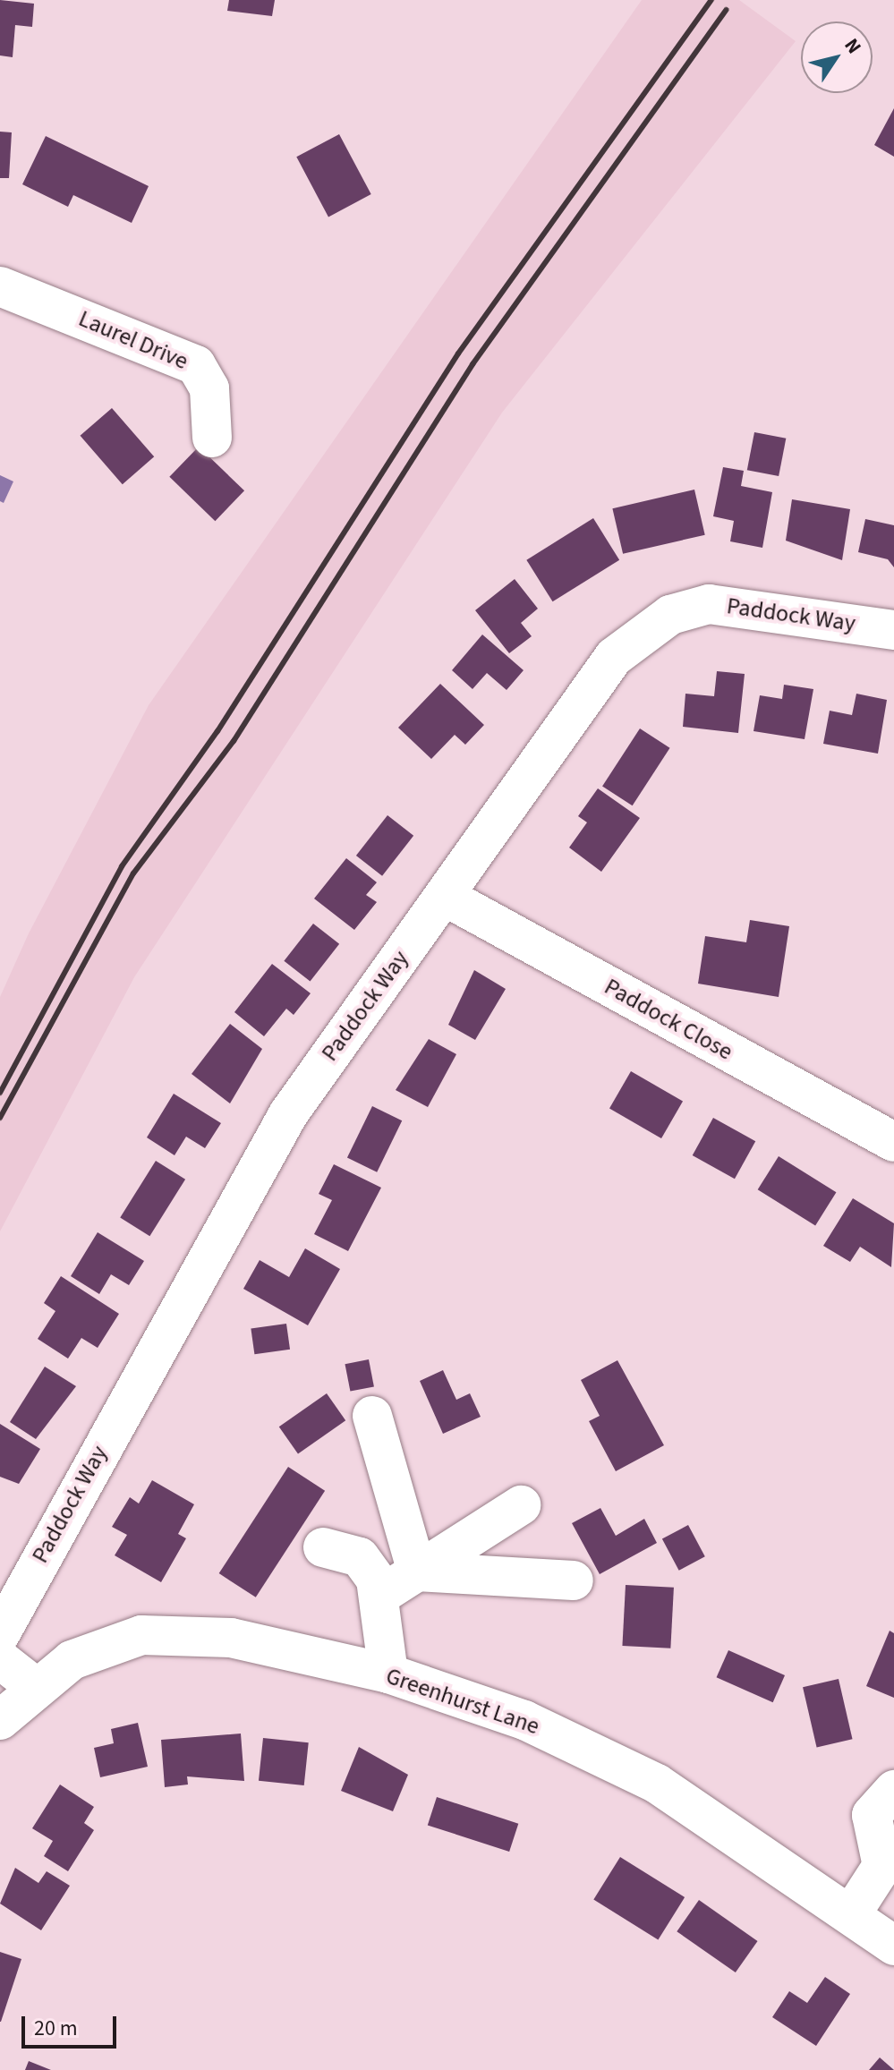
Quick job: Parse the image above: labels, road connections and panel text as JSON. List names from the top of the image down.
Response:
{
  "streets": {
    "street": [
      "Laurel Drive",
      "Paddock Way",
      "Paddock Close",
      "Greenhurst Lane"
    ]
  },
  "crossings": [
    ["Paddock Way", "Paddock Close"]
  ],
  "scale_bar": "20 m",
  "north": "top right"
}
